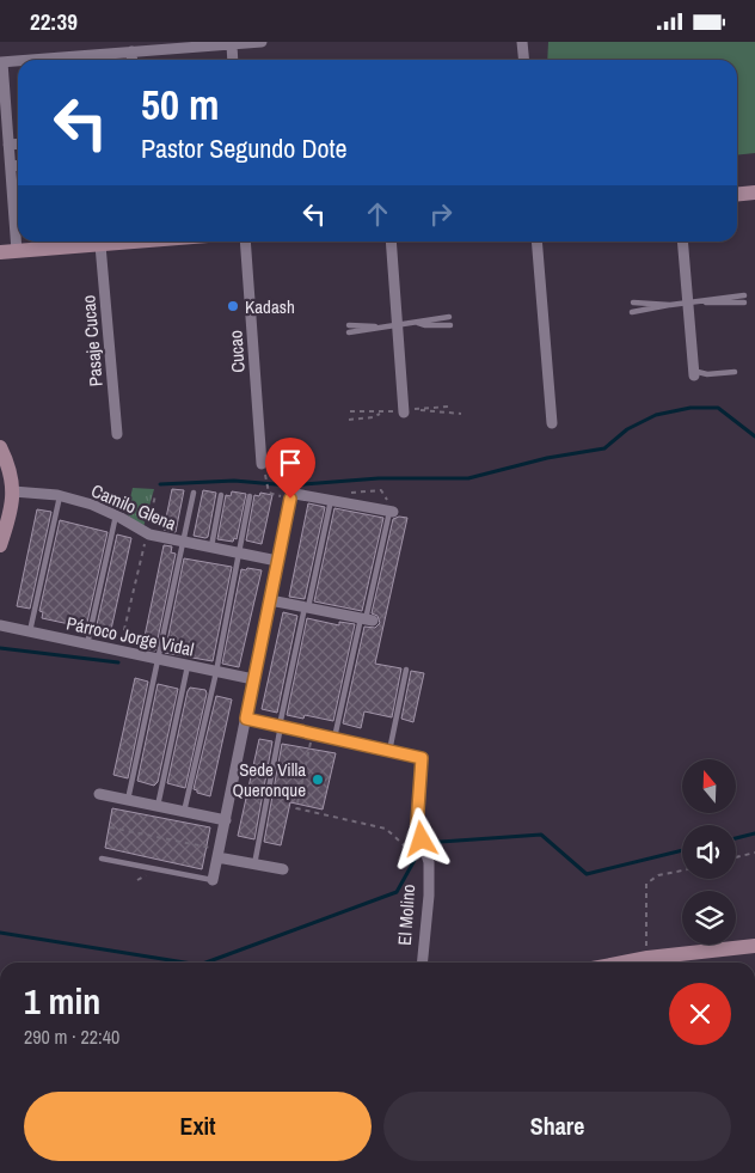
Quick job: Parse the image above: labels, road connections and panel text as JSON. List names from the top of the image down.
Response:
{
  "streets": {
    "street": [
      "Pasaje Cucao",
      "Cucao",
      "Camilo Glena",
      "Párroco Jorge Vidal",
      "El Molino"
    ]
  },
  "places": ["Kadash", "Sede Villa Queronque"],
  "north": "top",
  "page": {
    "status": "22:39",
    "turn": ["50 m", "Pastor Segundo Dote"],
    "heading": ["1 min", "290 m · 22:40"],
    "buttons": ["Exit", "Share"]
  }
}
